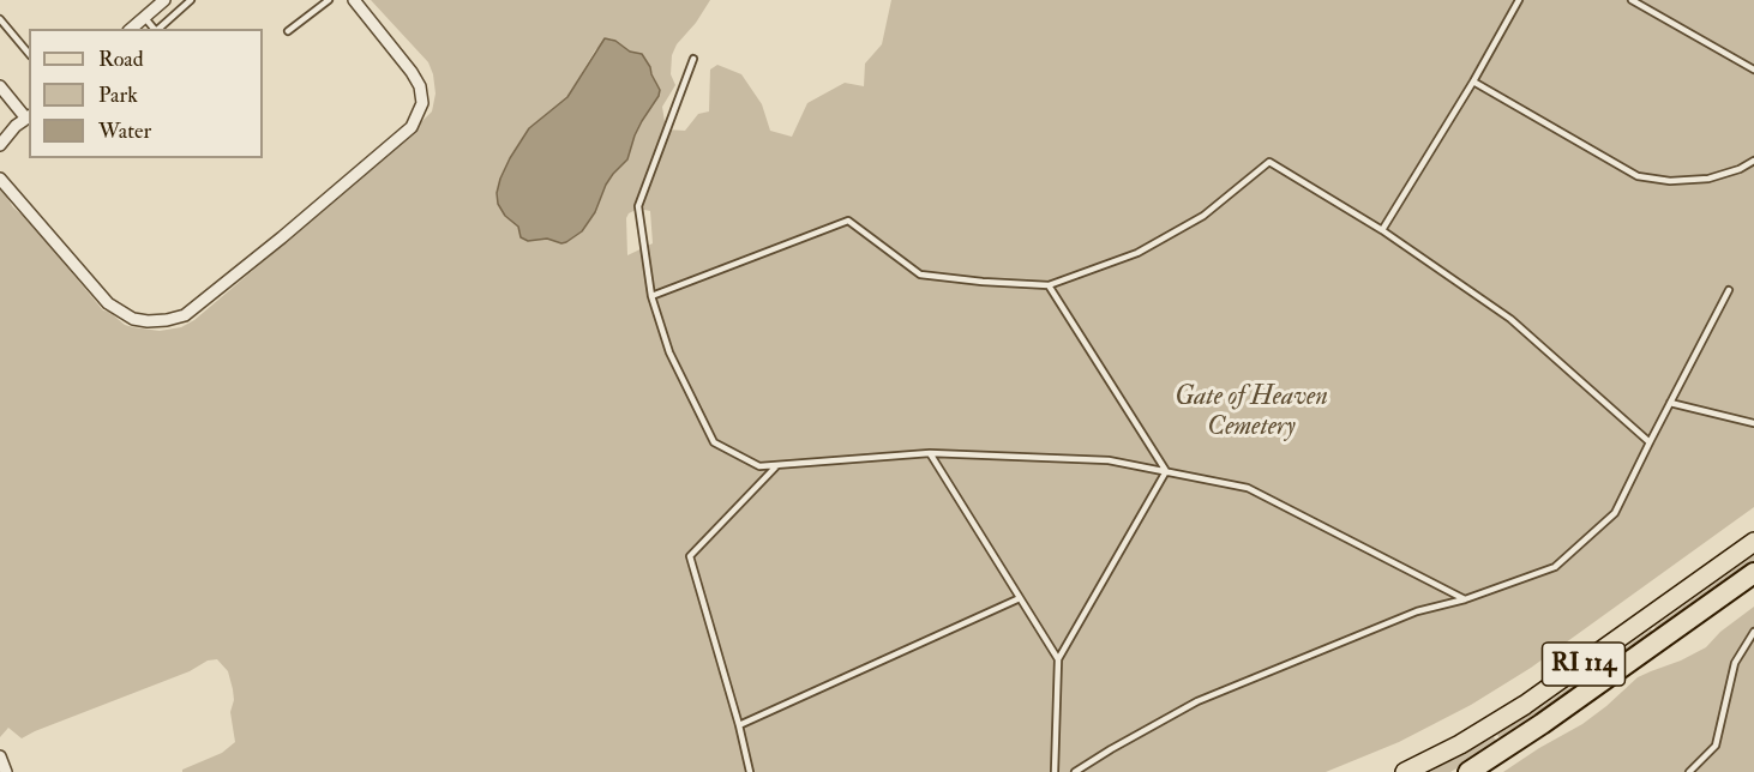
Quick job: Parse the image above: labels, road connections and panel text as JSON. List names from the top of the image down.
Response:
{
  "streets": {
    "highway": ["RI 114"]
  },
  "parks": ["Gate of Heaven Cemetery"],
  "legend": ["Road", "Park", "Water"]
}
